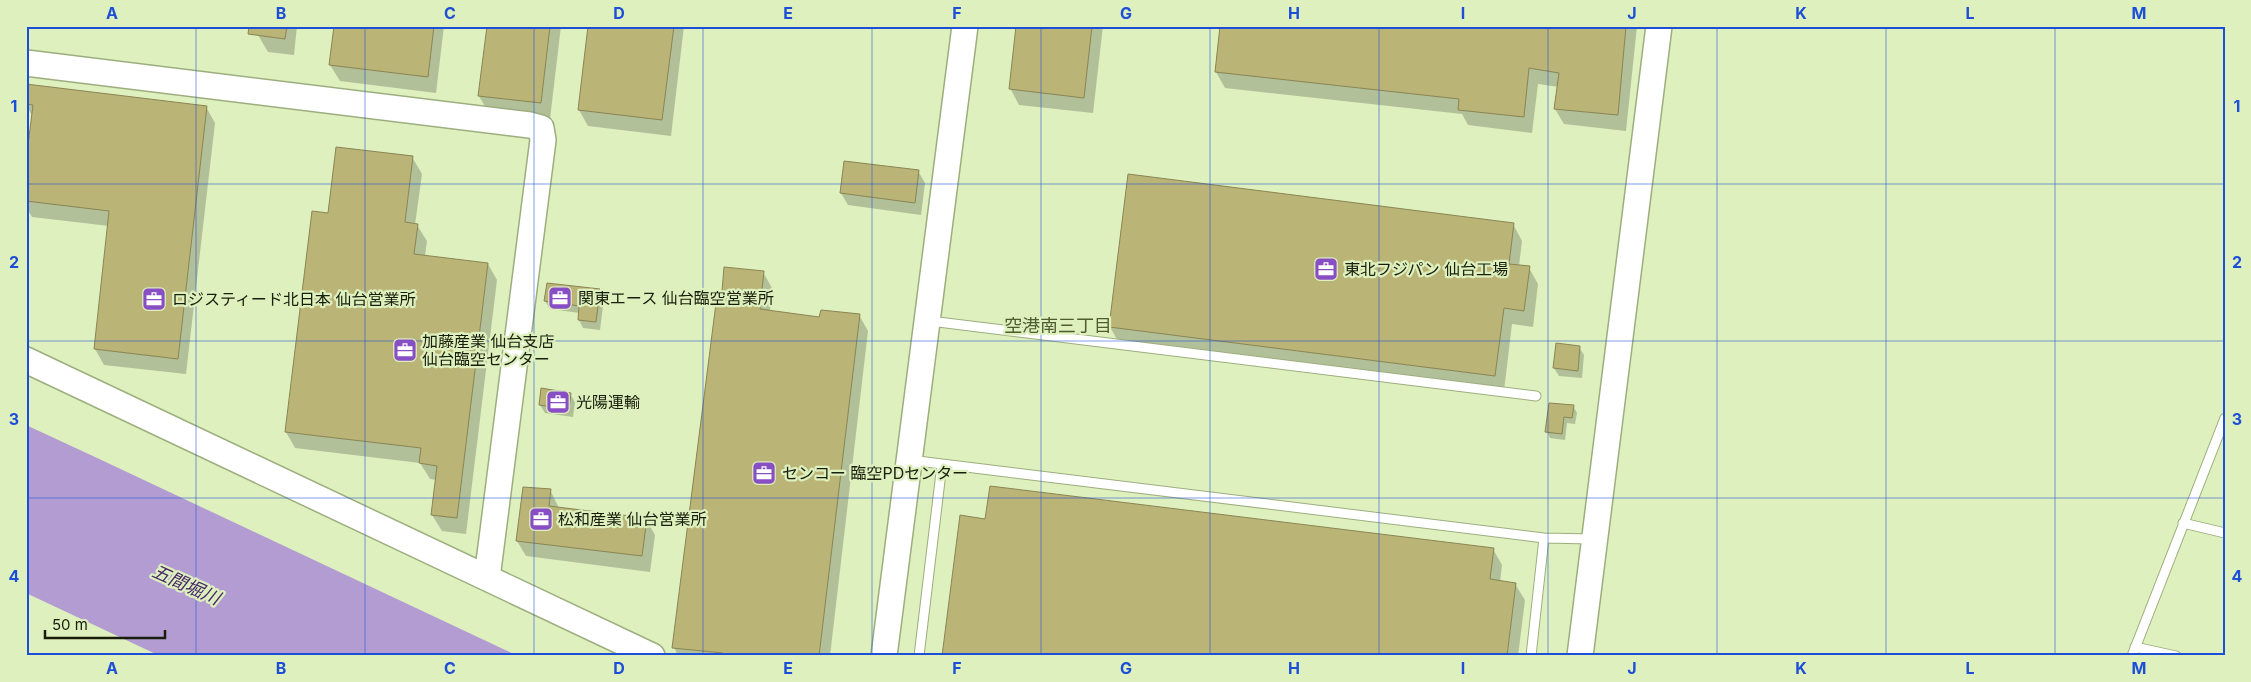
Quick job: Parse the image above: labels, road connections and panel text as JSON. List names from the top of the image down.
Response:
{
  "districts": ["空港南三丁目"],
  "water": ["五間堀川"],
  "places": {
    "office": [
      "東北フジパン 仙台工場",
      "関東エース 仙台臨空営業所",
      "ロジスティード北日本 仙台営業所",
      "加藤産業 仙台支店 仙台臨空センター",
      "光陽運輸",
      "センコー 臨空PDセンター",
      "松和産業 仙台営業所"
    ]
  },
  "scale_bar": "50 m",
  "grid": {
    "columns": [
      "A",
      "B",
      "C",
      "D",
      "E",
      "F",
      "G",
      "H",
      "I",
      "J",
      "K",
      "L",
      "M"
    ],
    "rows": [
      "1",
      "2",
      "3",
      "4"
    ]
  }
}
